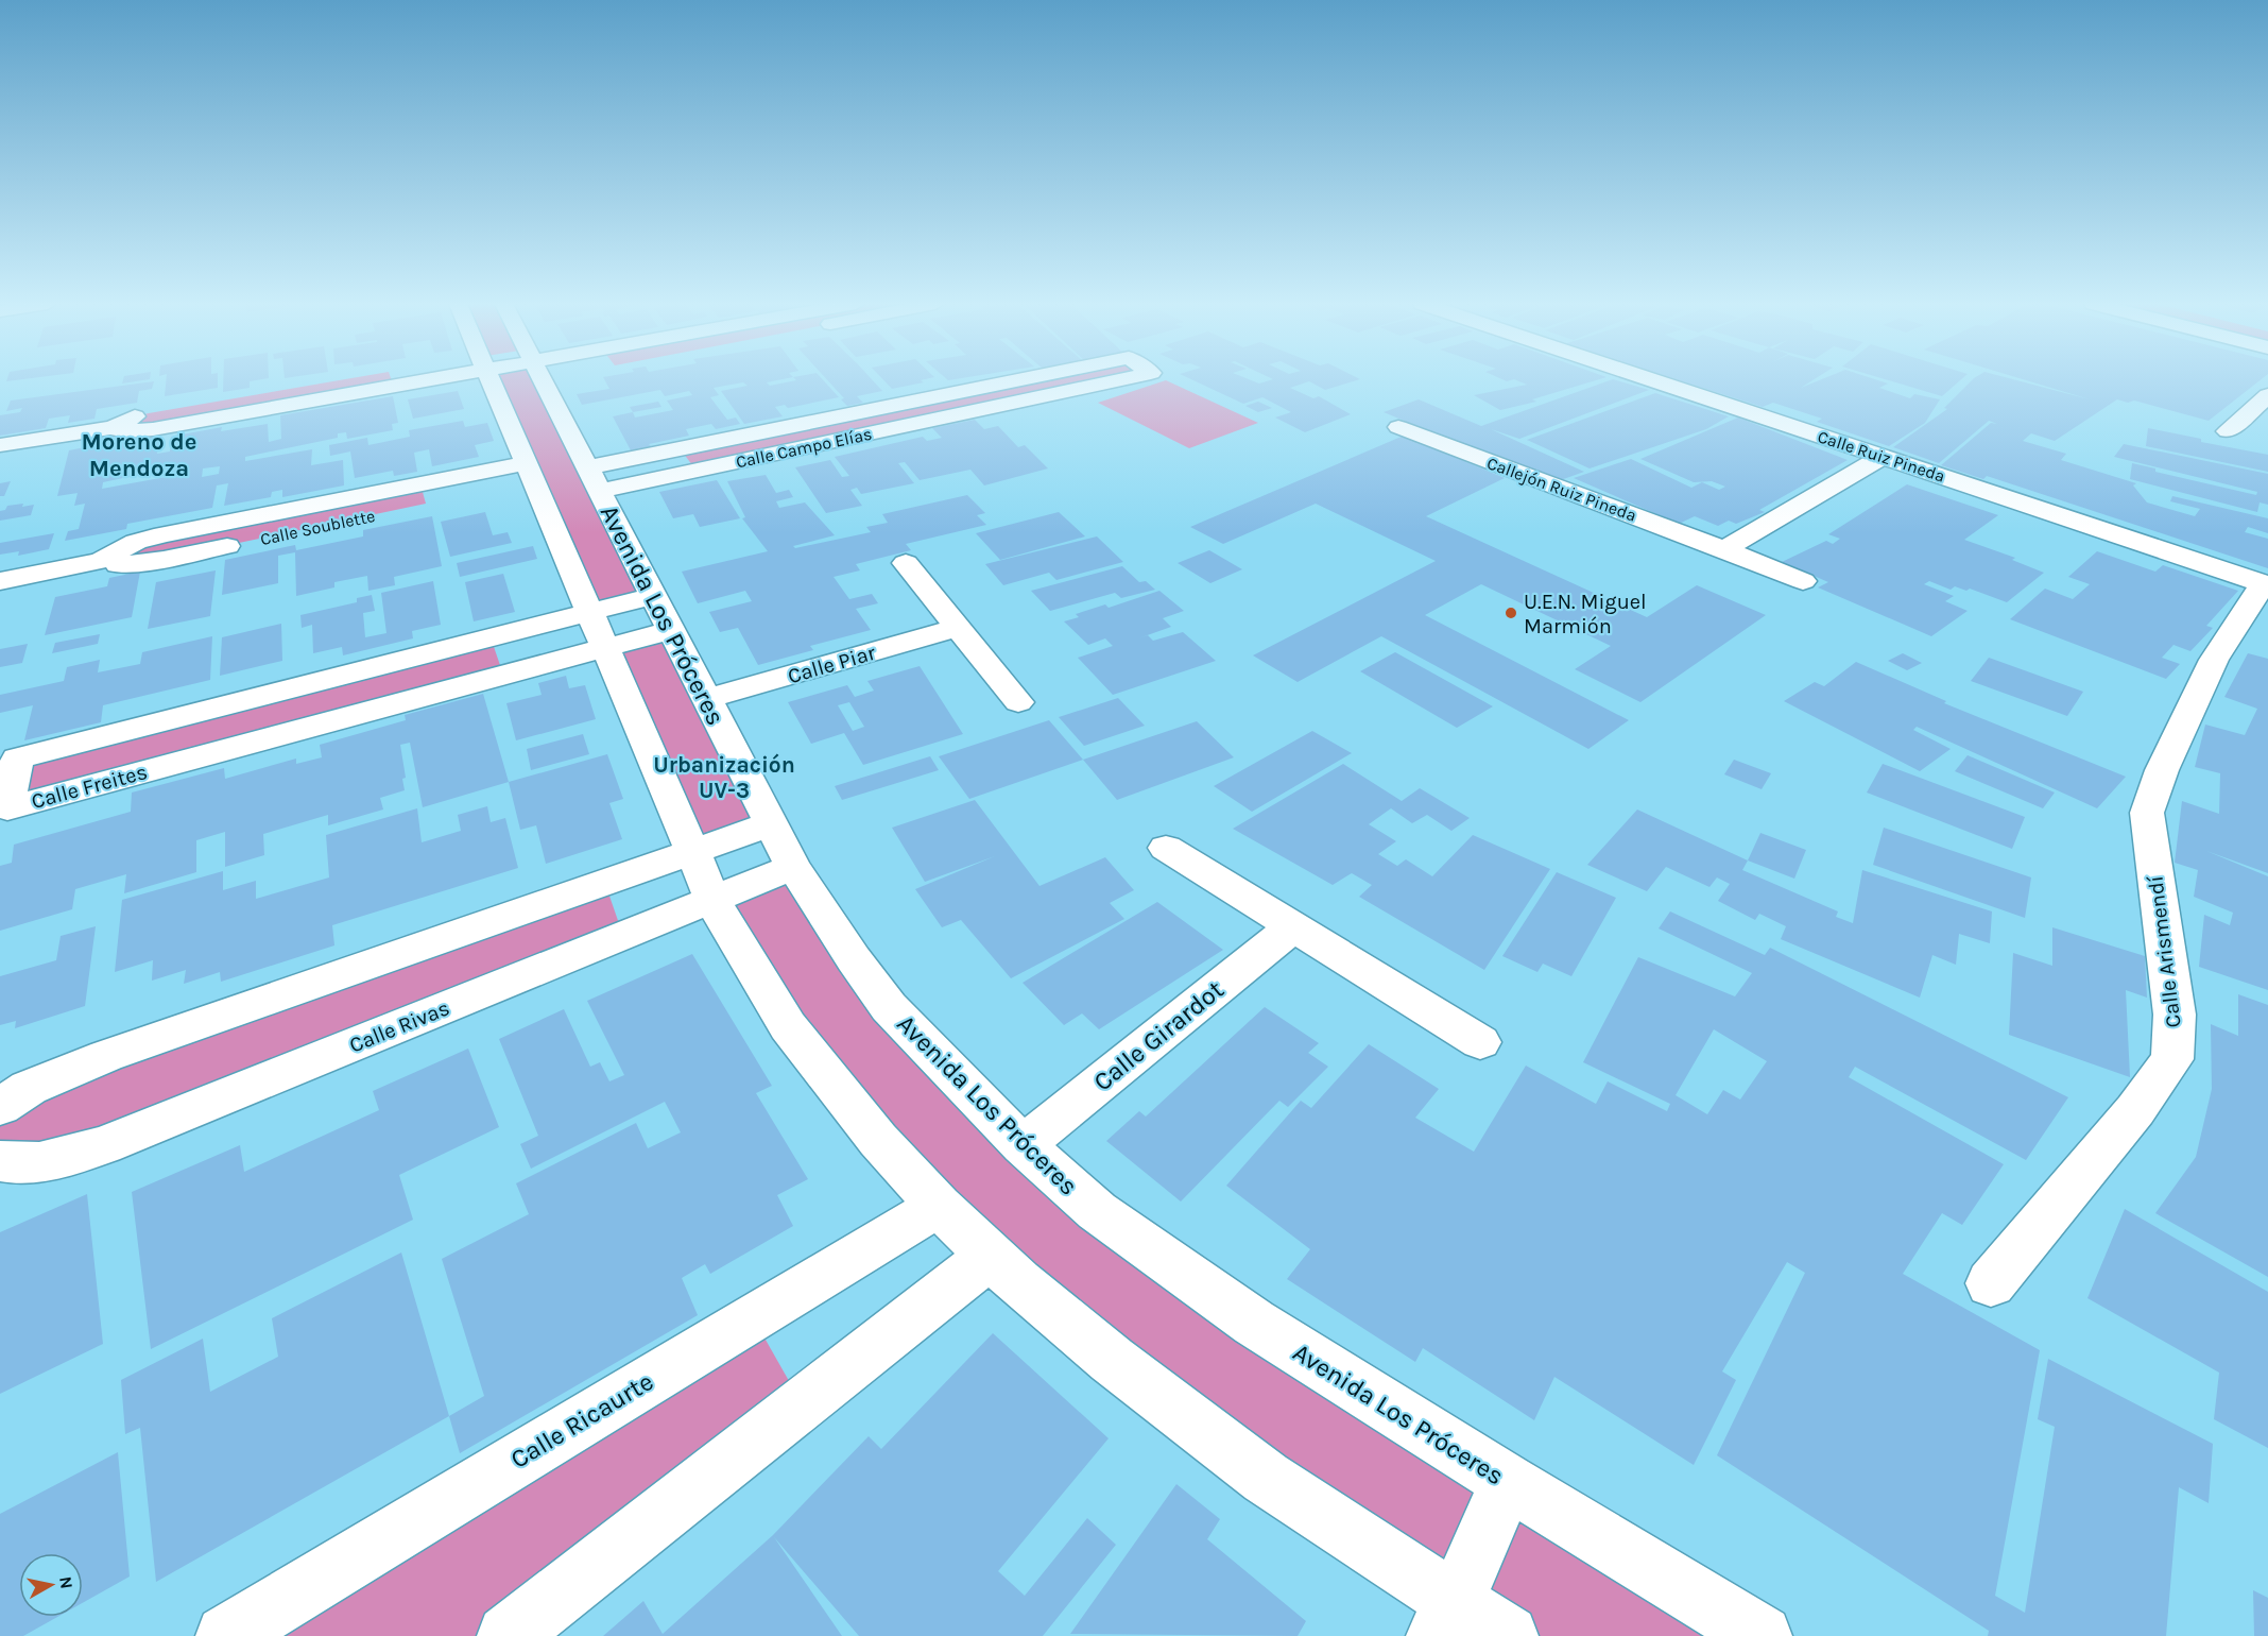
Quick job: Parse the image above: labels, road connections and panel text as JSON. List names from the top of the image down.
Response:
{
  "streets": {
    "street": [
      "Calle Campo Elías",
      "Calle Ruiz Pineda",
      "Callejón Ruiz Pineda",
      "Calle Soublette",
      "Avenida Los Próceres",
      "Calle Piar",
      "Calle Freites",
      "Calle Arismendí",
      "Calle Rivas",
      "Calle Girardot",
      "Calle Ricaurte"
    ]
  },
  "crossings": [
    ["Calle Campo Elías", "Avenida Los Próceres"],
    ["Calle Ruiz Pineda", "Calle Arismendí"],
    ["Avenida Los Próceres", "Calle Piar"],
    ["Avenida Los Próceres", "Calle Freites"],
    ["Avenida Los Próceres", "Calle Rivas"],
    ["Avenida Los Próceres", "Calle Girardot"]
  ],
  "districts": ["Moreno de Mendoza", "Urbanización UV-3"],
  "places": ["U.E.N. Miguel Marmión"],
  "north": "right"
}
